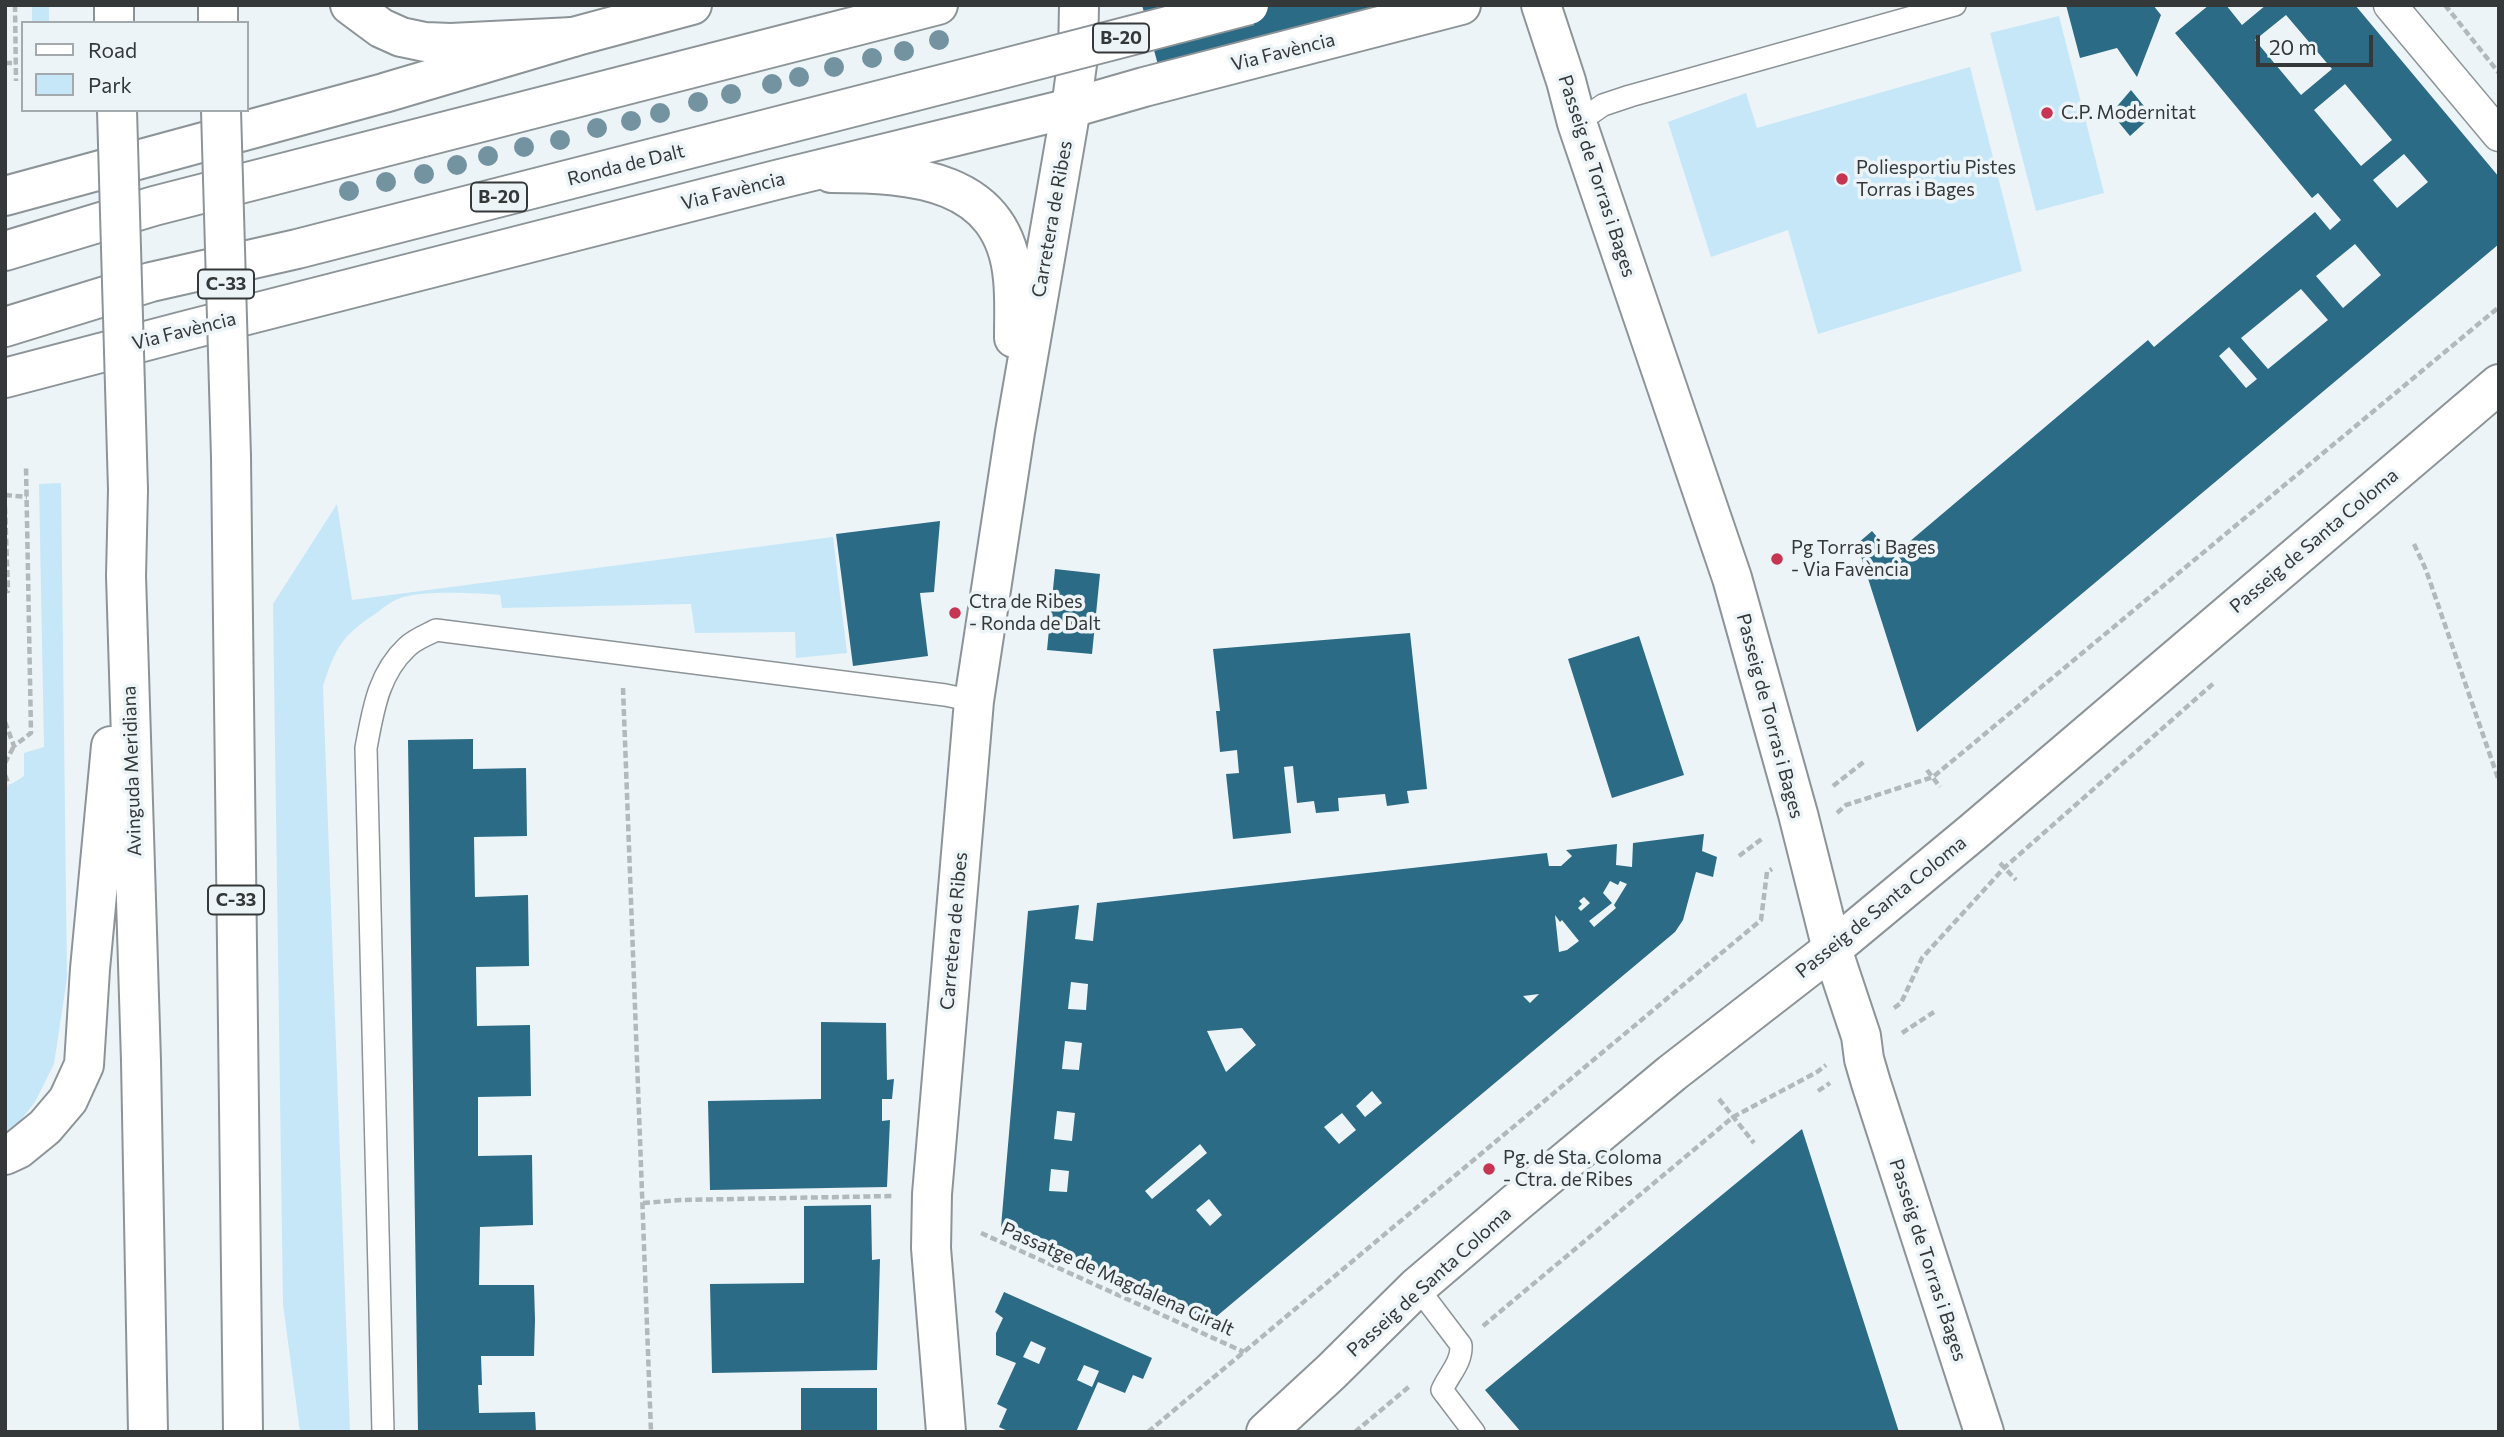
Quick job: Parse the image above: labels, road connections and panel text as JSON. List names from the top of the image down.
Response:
{
  "streets": {
    "main road": [
      "B-20",
      "Via Favència",
      "Ronda de Dalt",
      "Passeig de Torras i Bages",
      "Carretera de Ribes",
      "C-33",
      "Passeig de Santa Coloma",
      "Avinguda Meridiana"
    ],
    "path": ["Passatge de Magdalena Giralt"]
  },
  "crossings": [
    ["Via Favència", "Carretera de Ribes"],
    ["Passeig de Torras i Bages", "Passeig de Santa Coloma"]
  ],
  "places": [
    "C.P. Modernitat",
    "Poliesportiu Pistes Torras i Bages",
    "Pg Torras i Bages - Via Favència",
    "Ctra de Ribes - Ronda de Dalt",
    "Pg. de Sta. Coloma - Ctra. de Ribes"
  ],
  "legend": ["Road", "Park"],
  "scale_bar": "20 m"
}
